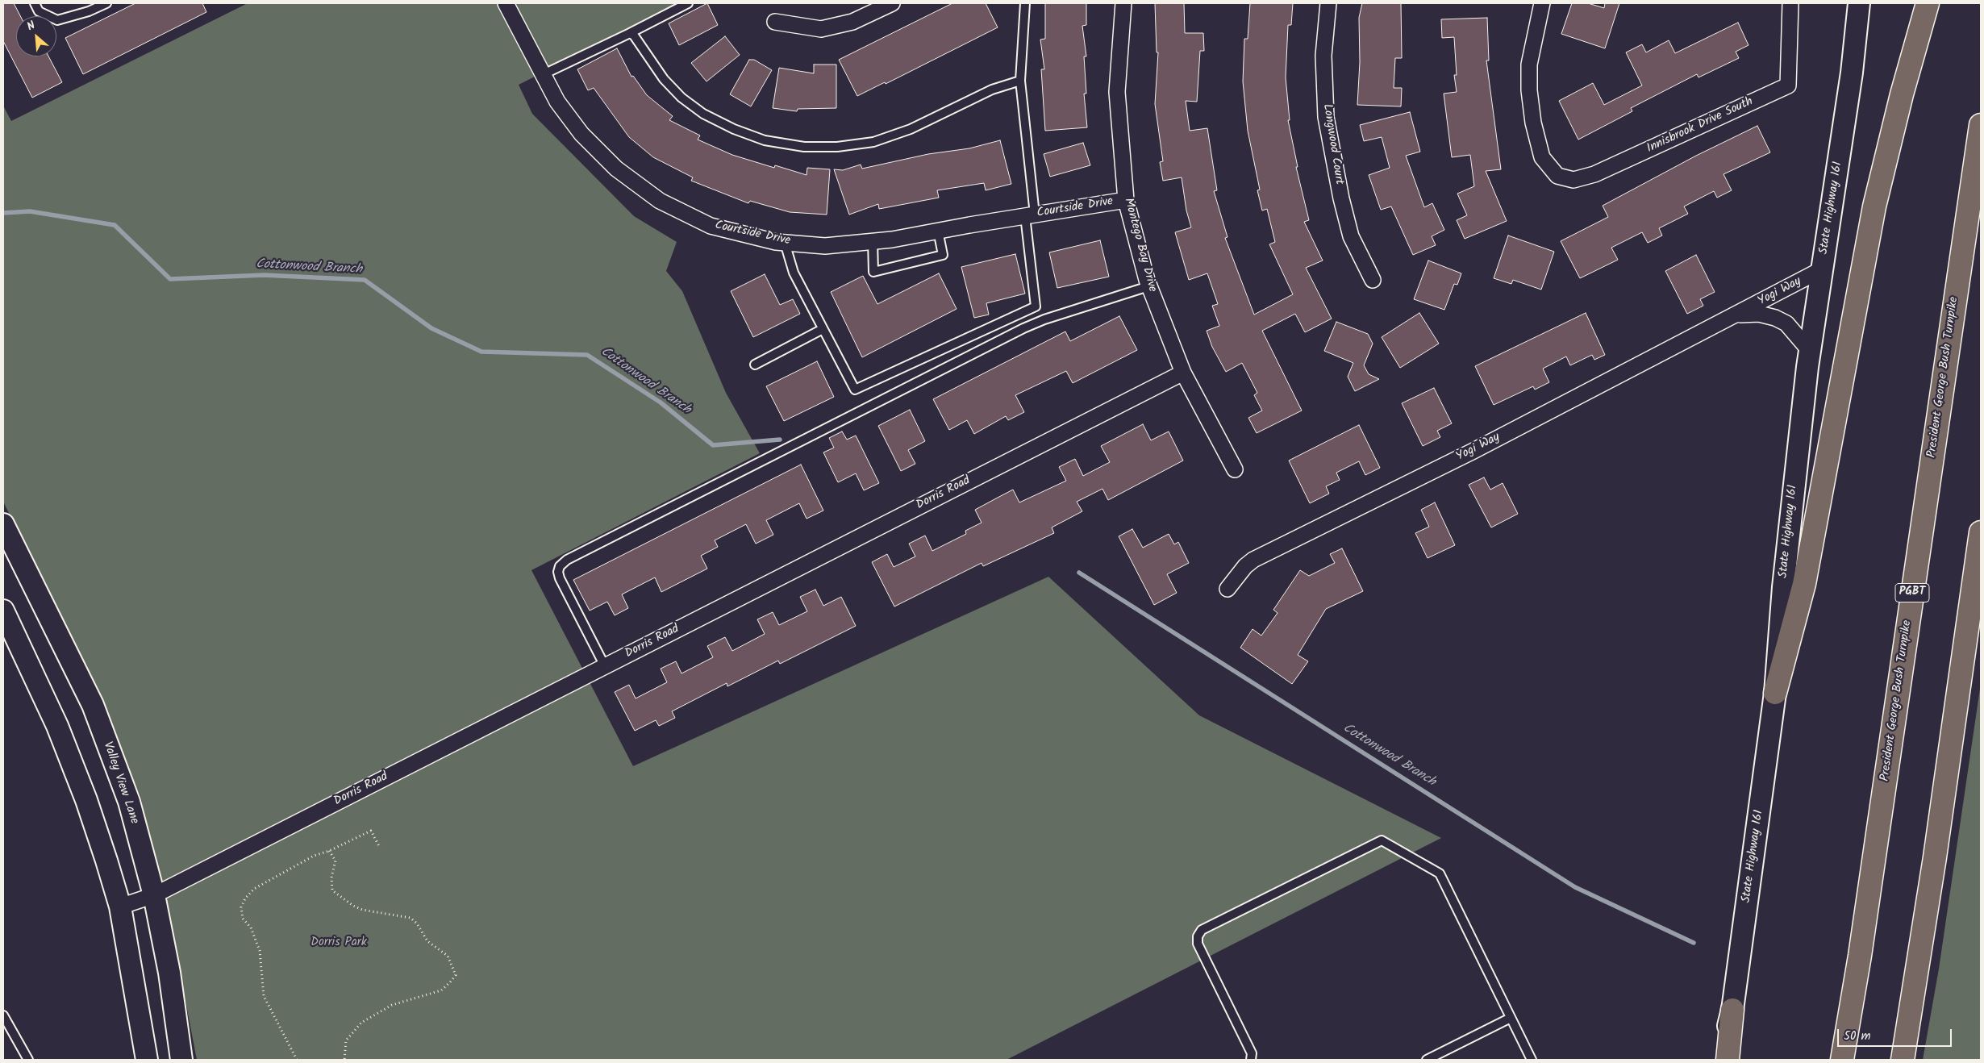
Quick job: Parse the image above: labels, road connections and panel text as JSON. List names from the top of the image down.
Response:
{
  "streets": {
    "highway": ["President George Bush Turnpike", "PGBT"],
    "main road": ["State Highway 161", "Valley View Lane"],
    "street": [
      "Innisbrook Drive South",
      "Longwood Court",
      "Courtside Drive",
      "Montego Bay Drive",
      "Yogi Way",
      "Dorris Road"
    ]
  },
  "crossings": [
    ["Courtside Drive", "Montego Bay Drive"],
    ["State Highway 161", "Yogi Way"],
    ["Montego Bay Drive", "Dorris Road"],
    ["Dorris Road", "Valley View Lane"]
  ],
  "water": ["Cottonwood Branch"],
  "parks": ["Dorris Park"],
  "scale_bar": "50 m",
  "north": "top left"
}
